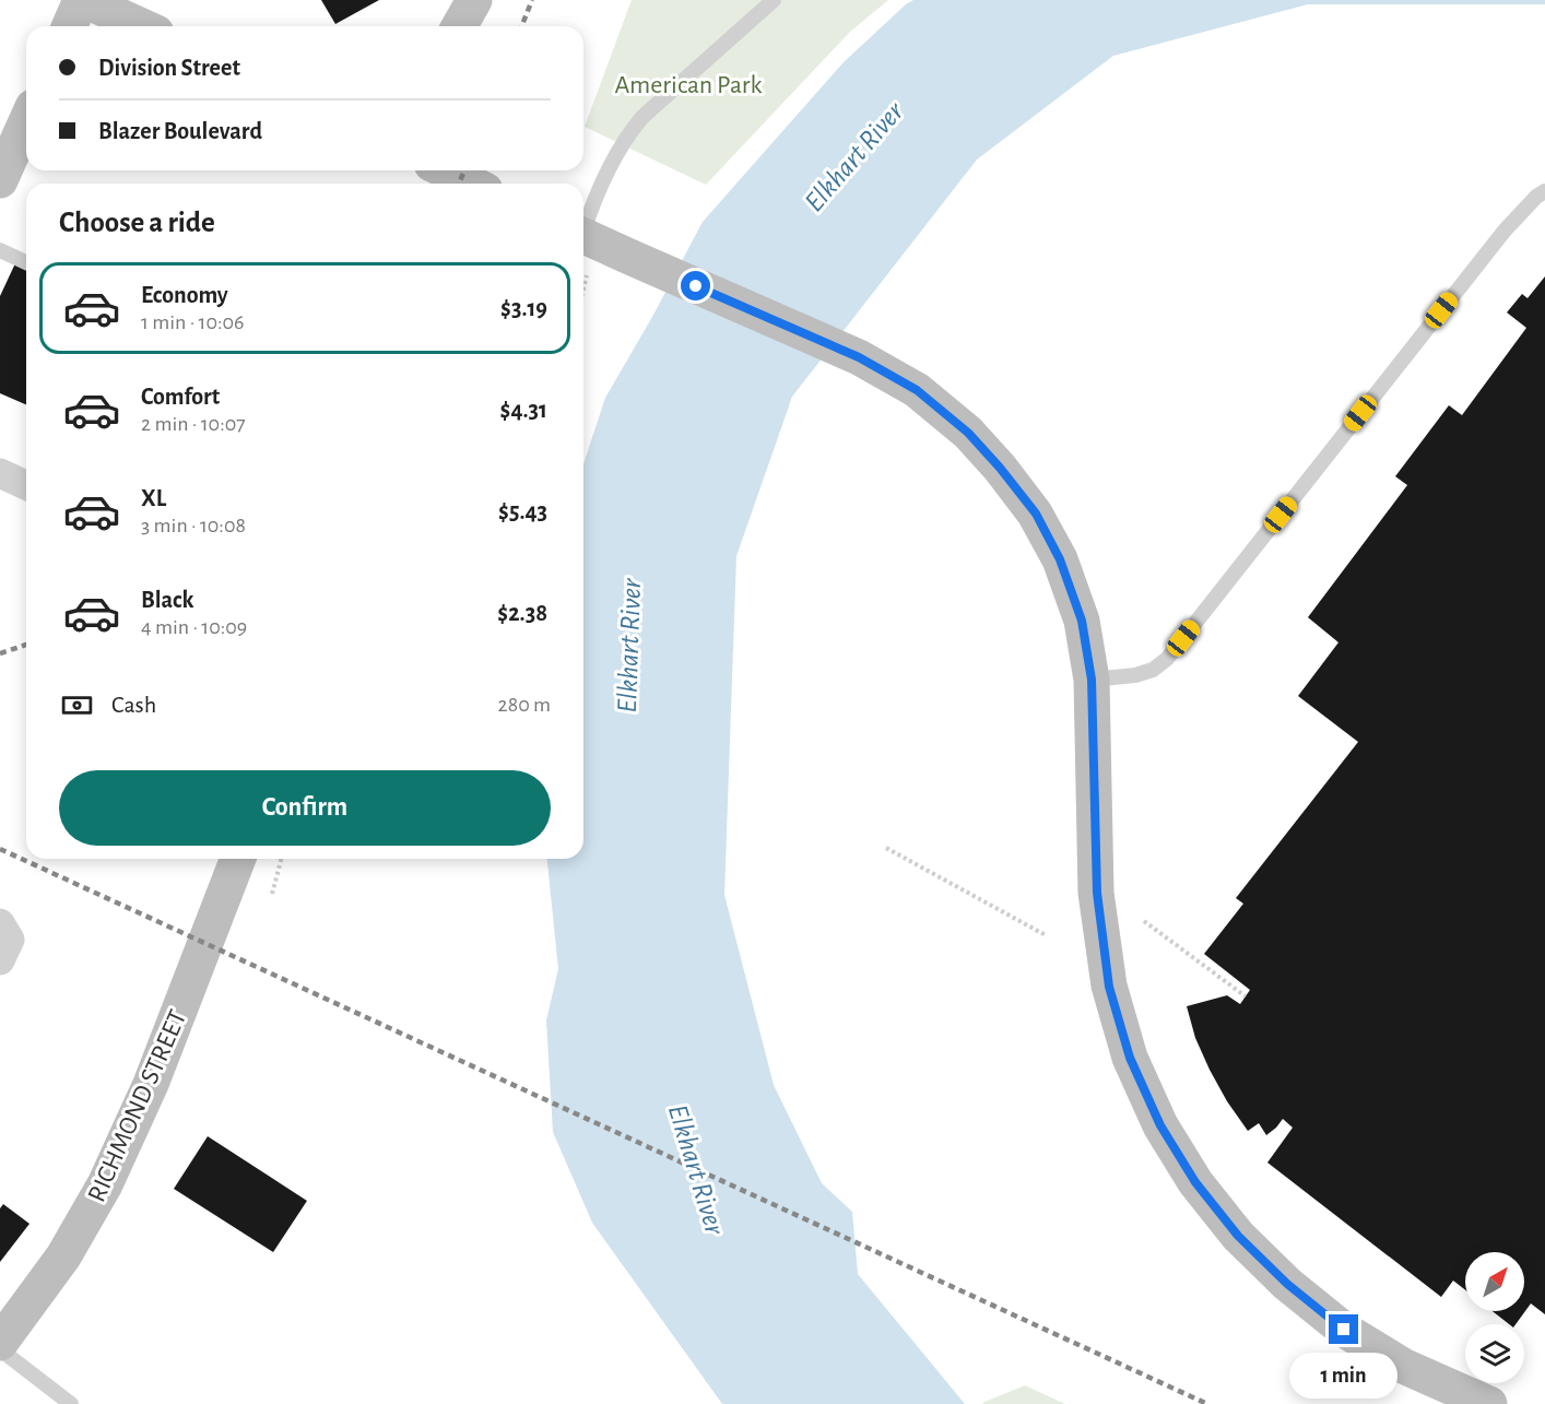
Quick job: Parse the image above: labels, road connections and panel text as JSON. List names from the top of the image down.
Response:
{
  "streets": {
    "main road": ["RICHMOND STREET"]
  },
  "water": ["Elkhart River"],
  "parks": ["American Park"],
  "north": "top right",
  "page": {
    "banner": ["Division Street", "Blazer Boulevard"],
    "heading": "Choose a ride",
    "list": [
      {
        "name": "Economy",
        "note": "1 min · 10:06",
        "value": "$3.19"
      },
      {
        "name": "Comfort",
        "note": "2 min · 10:07",
        "value": "$4.31"
      },
      {
        "name": "XL",
        "note": "3 min · 10:08",
        "value": "$5.43"
      },
      {
        "name": "Black",
        "note": "4 min · 10:09",
        "value": "$2.38"
      }
    ],
    "pay": ["Cash", "280 m"],
    "buttons": "Confirm",
    "bubble": "1 min"
  }
}
